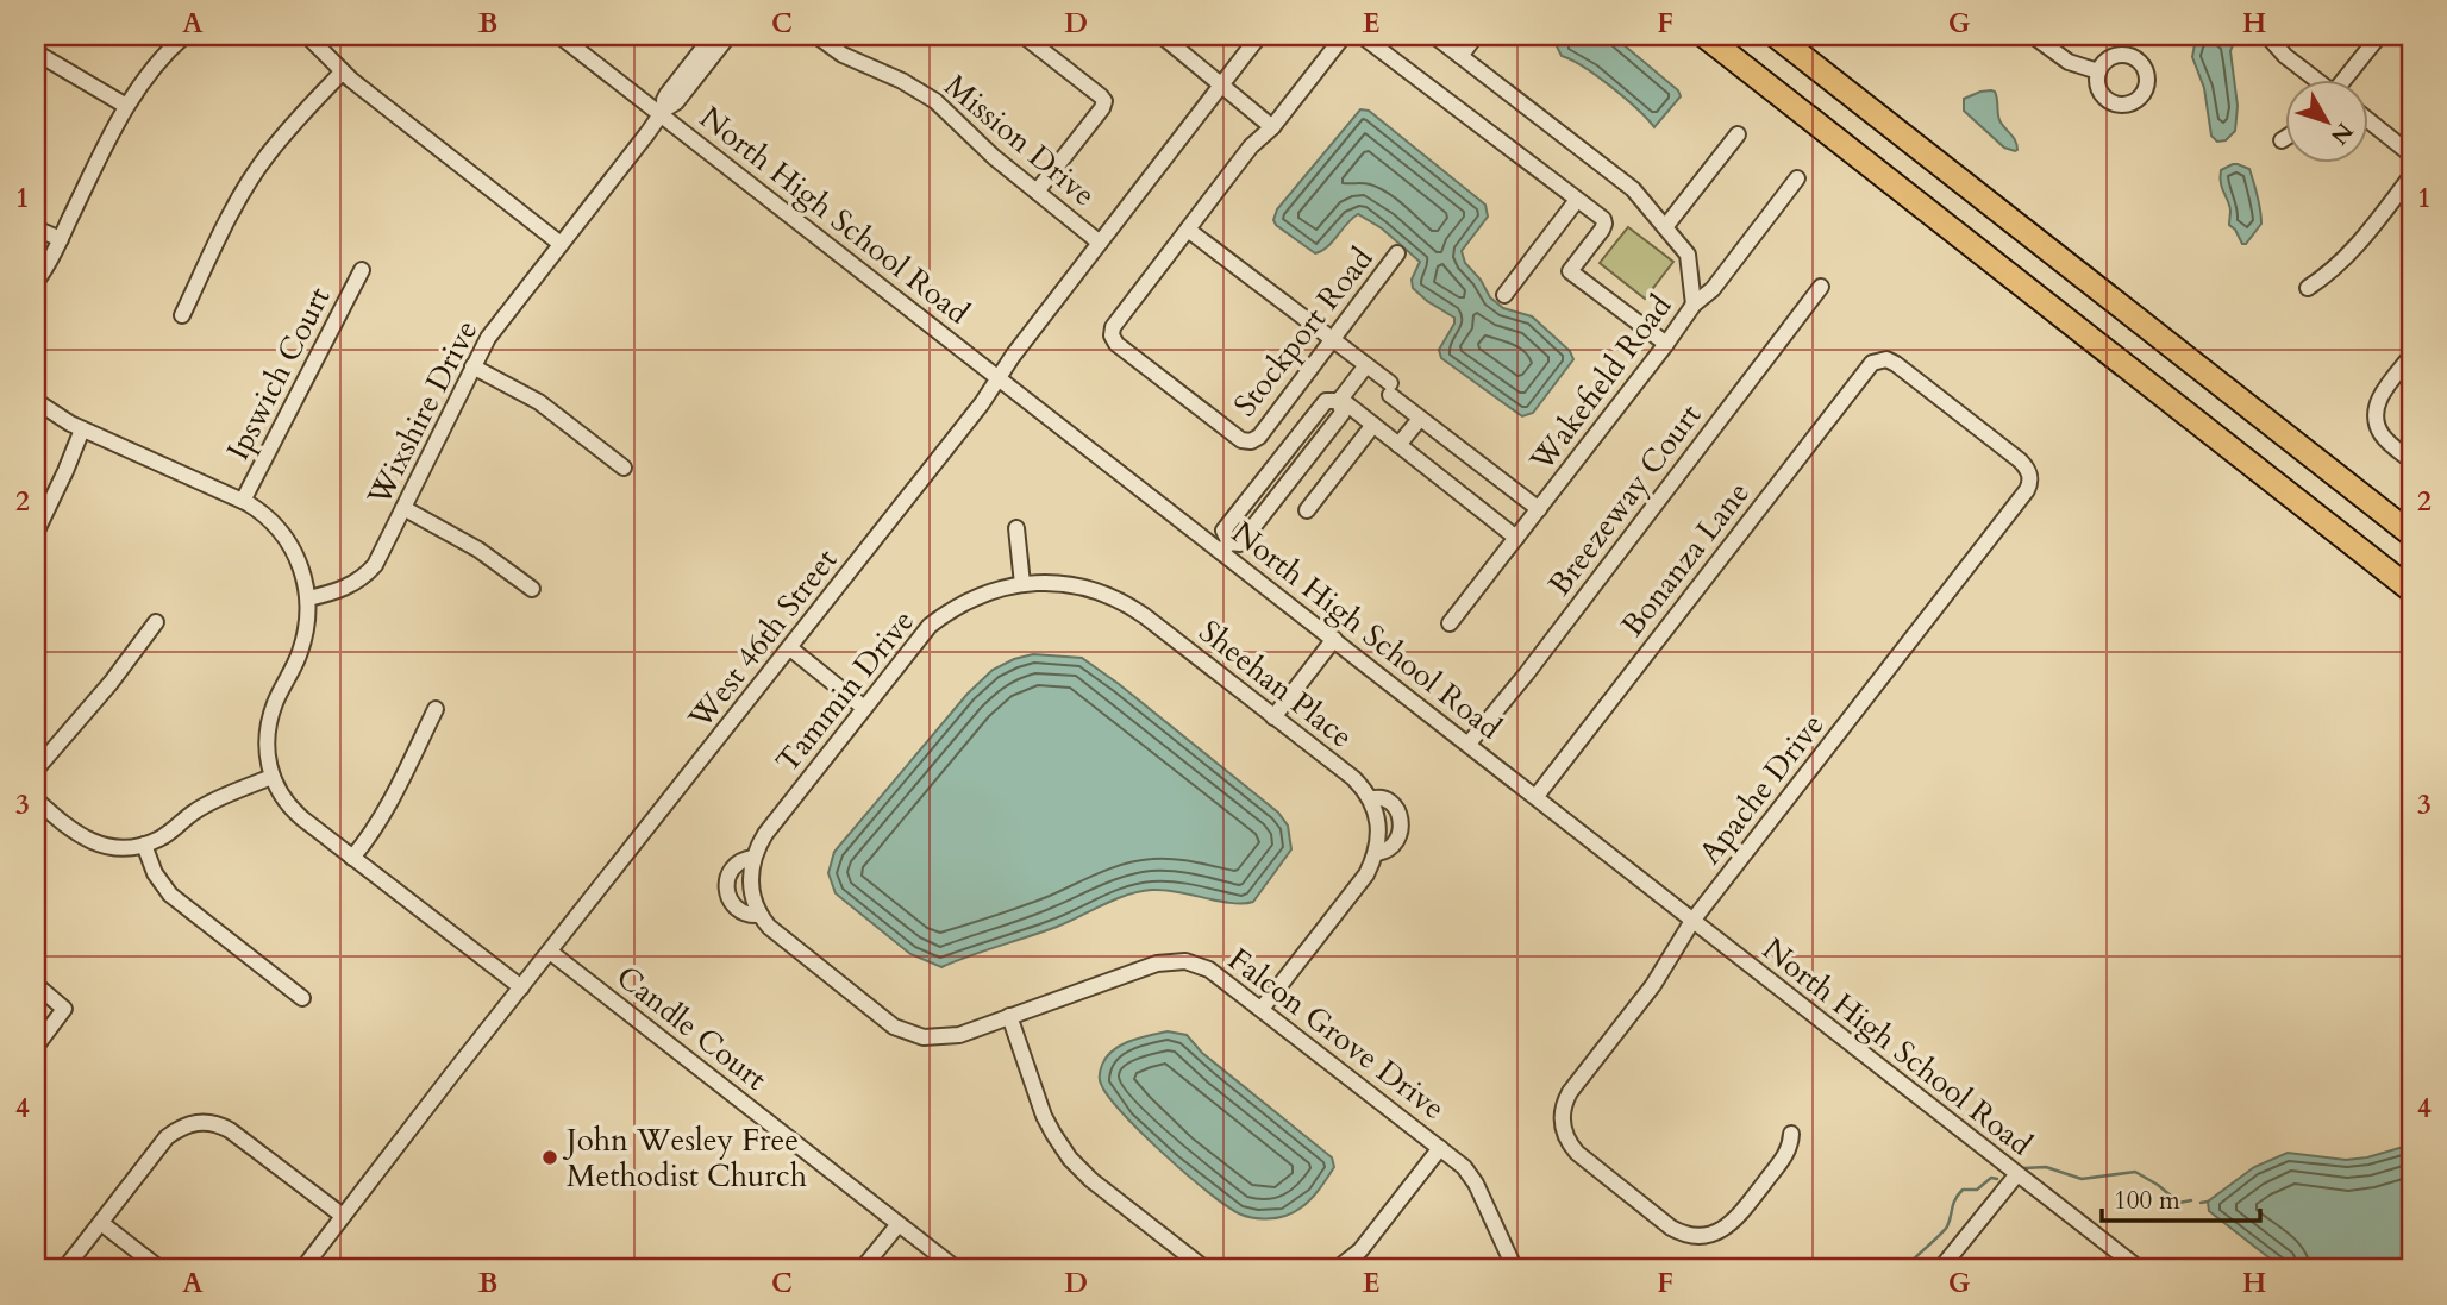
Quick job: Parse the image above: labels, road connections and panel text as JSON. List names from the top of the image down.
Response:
{
  "streets": {
    "street": [
      "Mission Drive",
      "North High School Road",
      "Stockport Road",
      "Ipswich Court",
      "Wakefield Road",
      "Wixshire Drive",
      "Breezeway Court",
      "Bonanza Lane",
      "West 46th Street",
      "Sheehan Place",
      "Tammin Drive",
      "Apache Drive",
      "Candle Court",
      "Falcon Grove Drive"
    ]
  },
  "crossings": [
    ["Mission Drive", "West 46th Street"],
    ["North High School Road", "Wixshire Drive"],
    ["North High School Road", "Breezeway Court"],
    ["North High School Road", "Bonanza Lane"],
    ["North High School Road", "West 46th Street"],
    ["North High School Road", "Apache Drive"],
    ["Bonanza Lane", "Apache Drive"],
    ["West 46th Street", "Candle Court"],
    ["Sheehan Place", "Tammin Drive"],
    ["Tammin Drive", "Falcon Grove Drive"]
  ],
  "places": ["John Wesley Free Methodist Church"],
  "scale_bar": "100 m",
  "north": "bottom right",
  "grid": {
    "columns": [
      "A",
      "B",
      "C",
      "D",
      "E",
      "F",
      "G",
      "H"
    ],
    "rows": [
      "1",
      "2",
      "3",
      "4"
    ]
  }
}
